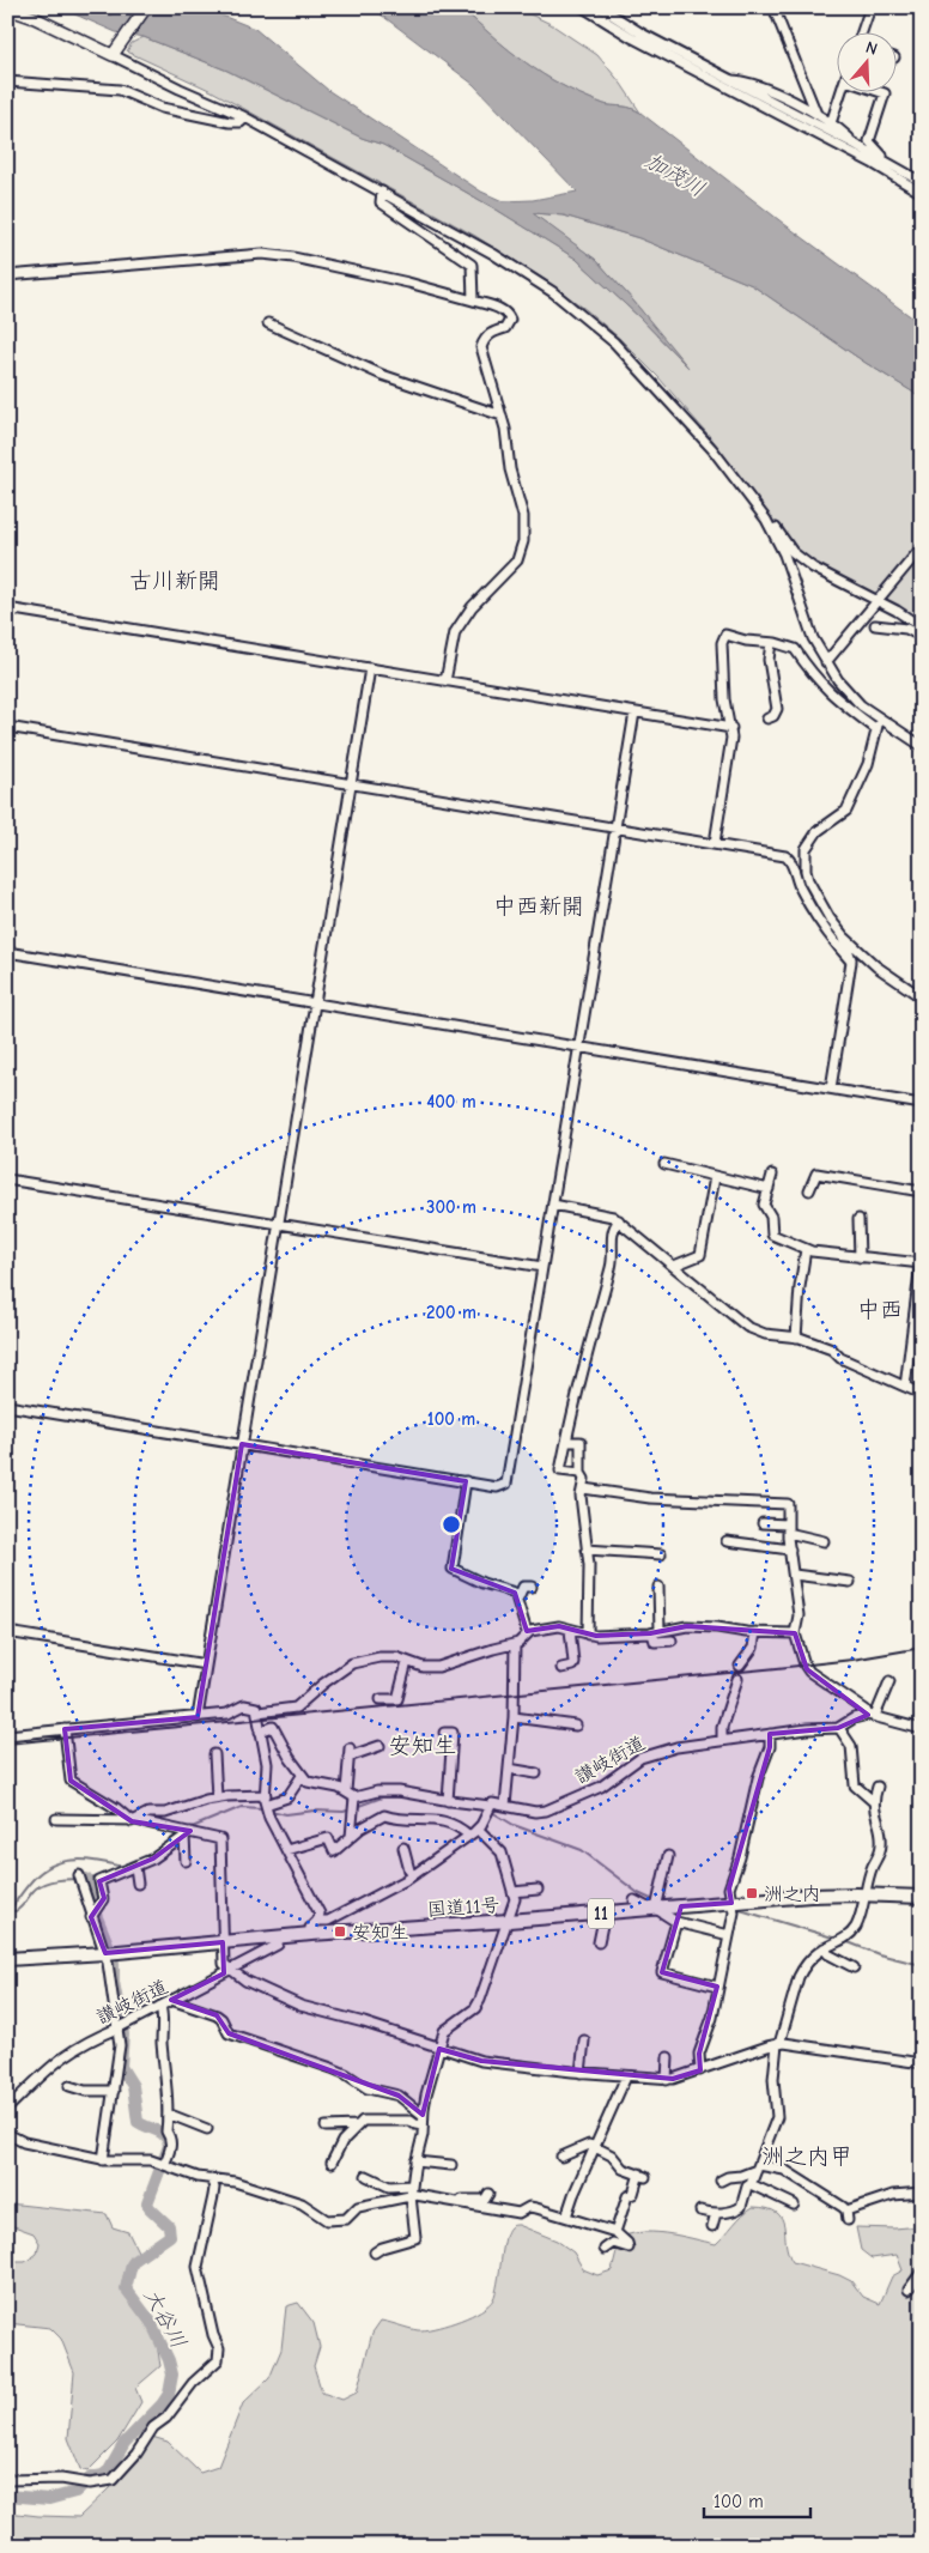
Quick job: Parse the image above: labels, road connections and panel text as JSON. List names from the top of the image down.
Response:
{
  "streets": {
    "highway": ["国道11号", "11"],
    "street": ["讃岐街道"]
  },
  "crossings": [
    ["讃岐街道", "国道11号"]
  ],
  "districts": [
    "古川新開",
    "中西新開",
    "中西",
    "安知生",
    "洲之内甲"
  ],
  "water": ["加茂川", "大谷川"],
  "places": {
    "transit": ["洲之内", "安知生"]
  },
  "scale_bar": "100 m",
  "north": "top",
  "rings": [
    "400 m",
    "300 m",
    "200 m",
    "100 m"
  ]
}
